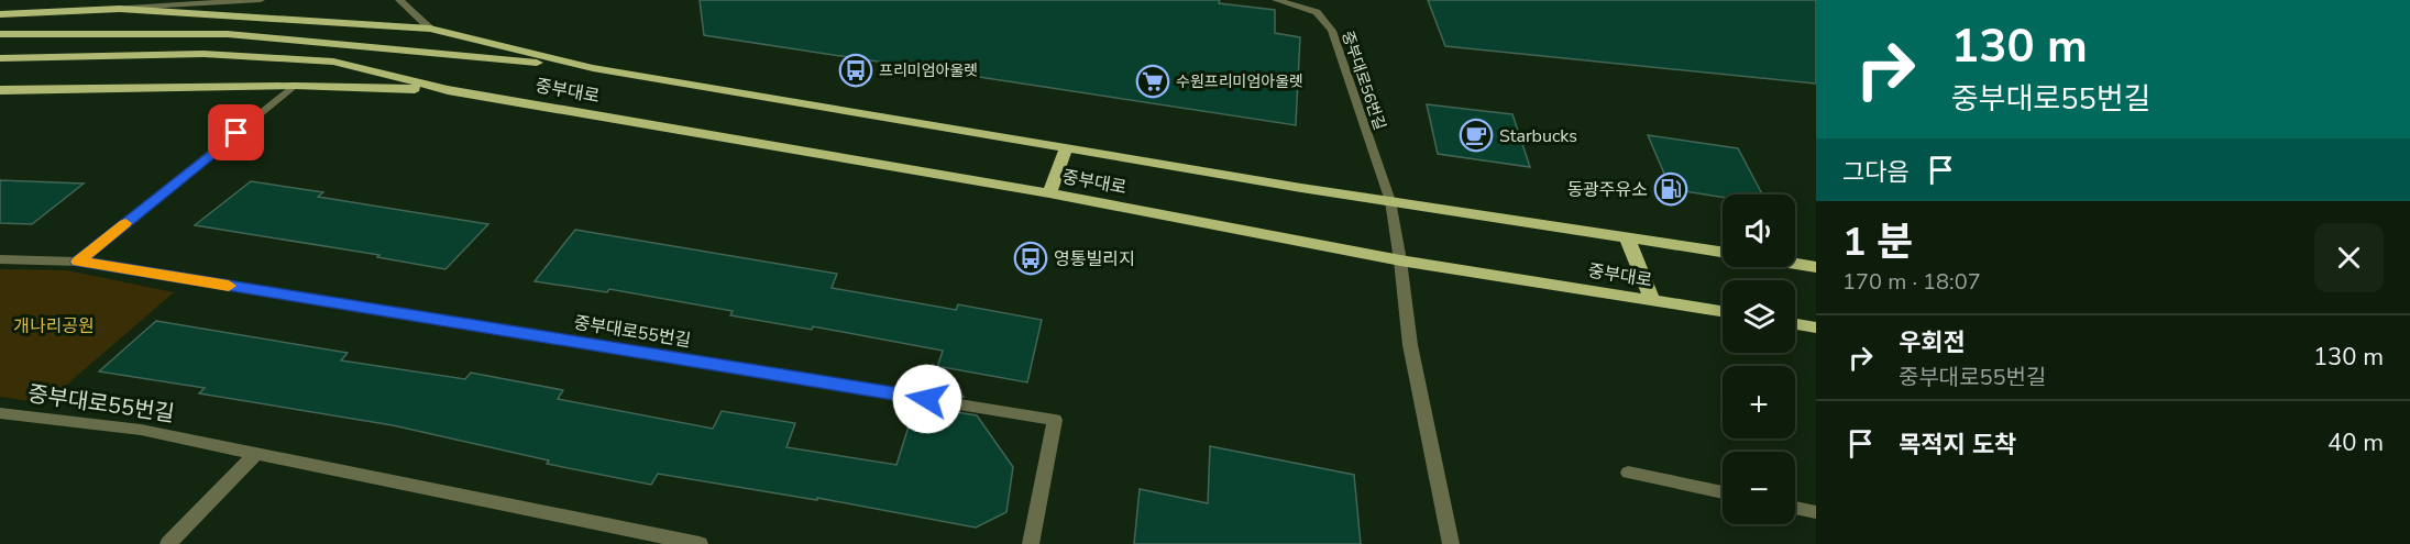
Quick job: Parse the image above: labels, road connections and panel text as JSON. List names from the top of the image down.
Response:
{
  "streets": {
    "main road": ["중부대로"],
    "street": ["중부대로56번길", "중부대로55번길"]
  },
  "crossings": [
    ["중부대로56번길", "중부대로"]
  ],
  "parks": ["개나리공원"],
  "places": {
    "bus stop": ["프리미엄아울렛", "영통빌리지"],
    "supermarket": ["수원프리미엄아울렛"],
    "cafe": ["Starbucks"],
    "fuel station": ["동광주유소"]
  },
  "page": {
    "turn": ["130 m", "중부대로55번길"],
    "then": "그다음",
    "map_buttons": ["+", "−"],
    "heading": ["1 분", "170 m · 18:07"],
    "list": [
      {
        "name": "우회전",
        "note": "중부대로55번길",
        "value": "130 m"
      },
      {
        "name": "목적지 도착",
        "value": "40 m"
      }
    ]
  }
}
